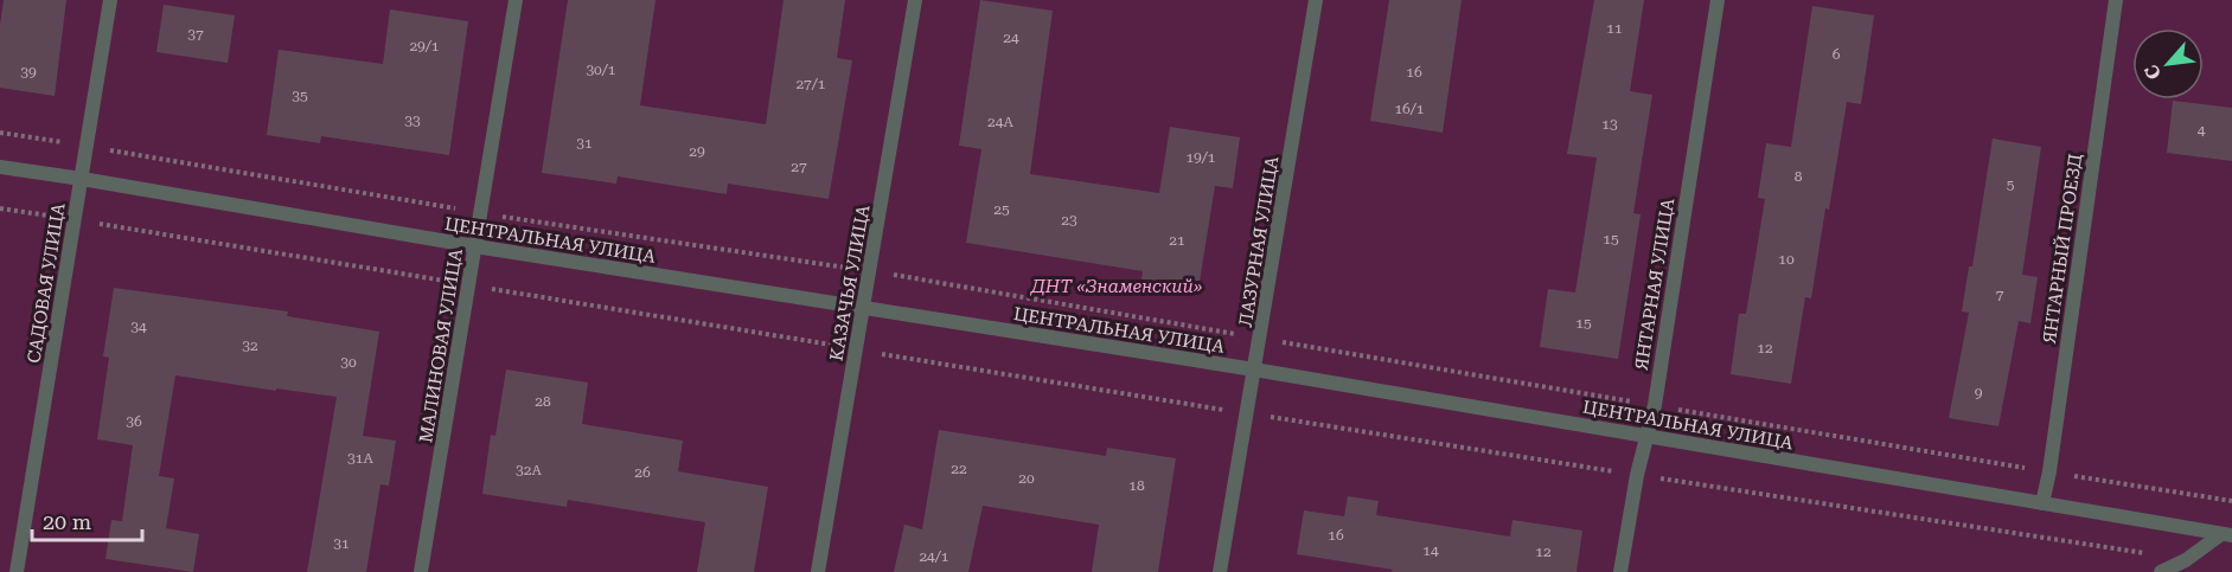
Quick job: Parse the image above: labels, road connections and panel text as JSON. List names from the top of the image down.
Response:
{
  "streets": {
    "street": [
      "ЦЕНТРАЛЬНАЯ УЛИЦА",
      "ЛАЗУРНАЯ УЛИЦА",
      "ЯНТАРНЫЙ ПРОЕЗД",
      "САДОВАЯ УЛИЦА",
      "КАЗАЧЬЯ УЛИЦА",
      "ЯНТАРНАЯ УЛИЦА",
      "МАЛИНОВАЯ УЛИЦА"
    ]
  },
  "crossings": [
    ["ЦЕНТРАЛЬНАЯ УЛИЦА", "ЛАЗУРНАЯ УЛИЦА"],
    ["ЦЕНТРАЛЬНАЯ УЛИЦА", "ЯНТАРНЫЙ ПРОЕЗД"],
    ["ЦЕНТРАЛЬНАЯ УЛИЦА", "САДОВАЯ УЛИЦА"],
    ["ЦЕНТРАЛЬНАЯ УЛИЦА", "КАЗАЧЬЯ УЛИЦА"],
    ["ЦЕНТРАЛЬНАЯ УЛИЦА", "ЯНТАРНАЯ УЛИЦА"],
    ["ЦЕНТРАЛЬНАЯ УЛИЦА", "МАЛИНОВАЯ УЛИЦА"]
  ],
  "parks": ["ДНТ «Знаменский»"],
  "house_numbers": [
    "11",
    "37",
    "24",
    "29/1",
    "6",
    "30/1",
    "39",
    "16",
    "27/1",
    "35",
    "16/1",
    "33",
    "24А",
    "13",
    "4",
    "31",
    "29",
    "19/1",
    "27",
    "8",
    "5",
    "25",
    "23",
    "15",
    "21",
    "10",
    "7",
    "15",
    "34",
    "32",
    "12",
    "30",
    "9",
    "28",
    "36",
    "31А",
    "22",
    "32А",
    "26",
    "20",
    "18",
    "16",
    "31",
    "14",
    "12",
    "24/1"
  ],
  "scale_bar": "20 m",
  "north": "bottom left"
}
